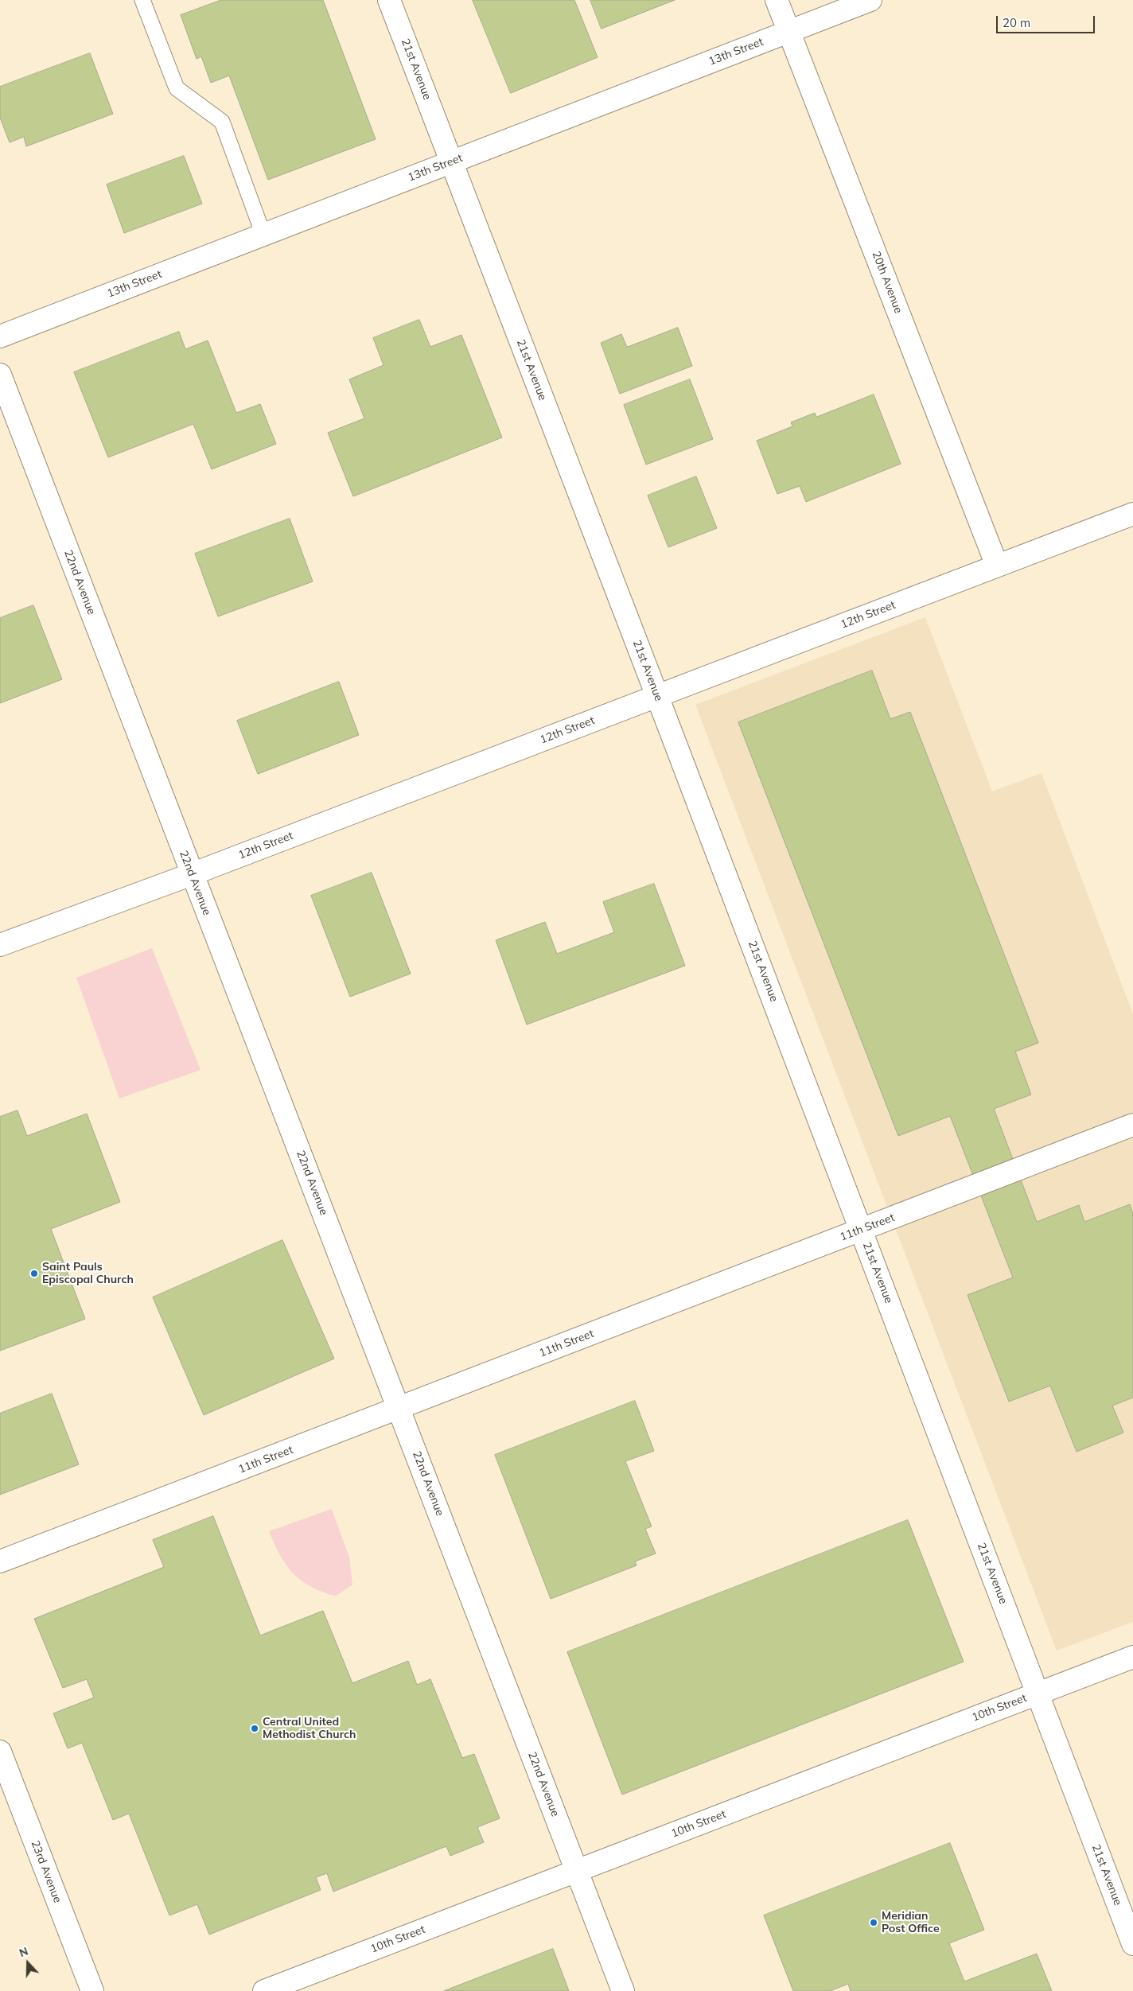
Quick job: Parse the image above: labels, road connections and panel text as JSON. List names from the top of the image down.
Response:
{
  "streets": {
    "street": [
      "13th Street",
      "21st Avenue",
      "20th Avenue",
      "22nd Avenue",
      "12th Street",
      "11th Street",
      "10th Street",
      "23rd Avenue"
    ]
  },
  "crossings": [
    ["13th Street", "21st Avenue"],
    ["13th Street", "20th Avenue"],
    ["21st Avenue", "12th Street"],
    ["21st Avenue", "11th Street"],
    ["21st Avenue", "10th Street"],
    ["20th Avenue", "12th Street"],
    ["22nd Avenue", "12th Street"],
    ["22nd Avenue", "11th Street"],
    ["22nd Avenue", "10th Street"]
  ],
  "places": ["Saint Pauls Episcopal Church", "Central United Methodist Church", "Meridian Post Office"],
  "scale_bar": "20 m",
  "north": "top"
}
